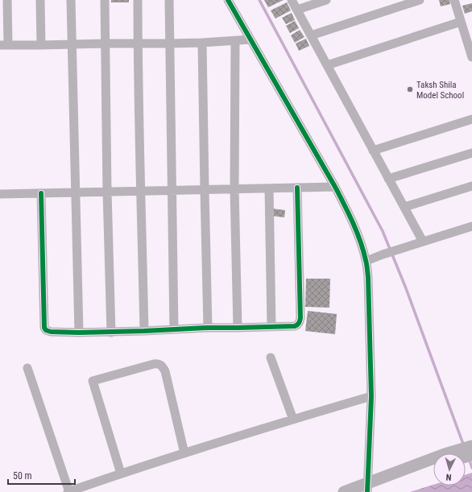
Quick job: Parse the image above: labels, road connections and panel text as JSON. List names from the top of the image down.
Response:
{
  "places": ["Taksh Shila Model School"],
  "scale_bar": "50 m",
  "north": "bottom"
}
